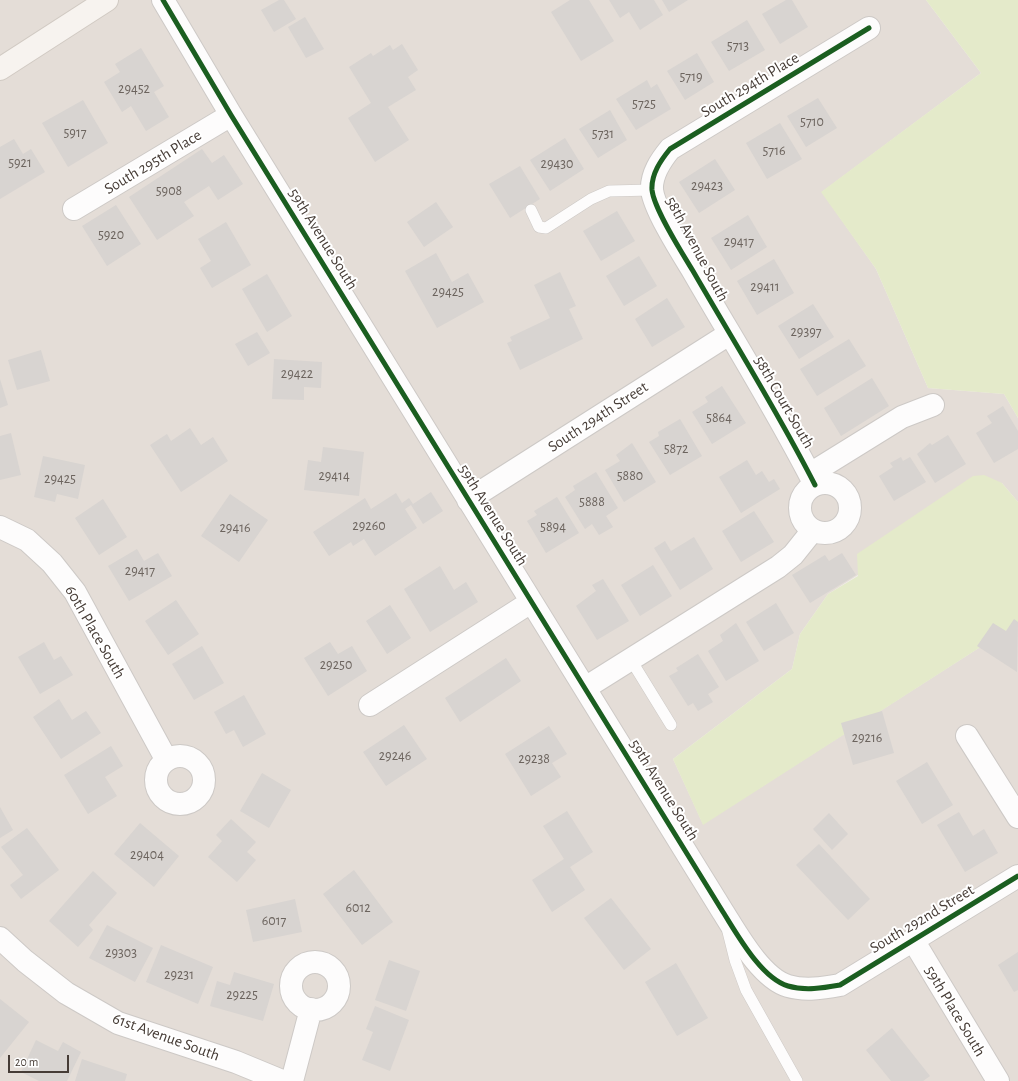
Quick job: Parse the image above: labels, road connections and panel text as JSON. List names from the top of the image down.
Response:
{
  "streets": {
    "street": [
      "South 294th Place",
      "South 295th Place",
      "59th Avenue South",
      "58th Avenue South",
      "58th Court South",
      "South 294th Street",
      "60th Place South",
      "South 292nd Street",
      "59th Place South",
      "61st Avenue South"
    ]
  },
  "crossings": [
    ["South 294th Place", "58th Avenue South"],
    ["South 295th Place", "59th Avenue South"],
    ["59th Avenue South", "South 294th Street"],
    ["59th Avenue South", "South 292nd Street"],
    ["58th Avenue South", "58th Court South"],
    ["58th Avenue South", "South 294th Street"],
    ["58th Court South", "South 294th Street"],
    ["South 292nd Street", "59th Place South"]
  ],
  "house_numbers": [
    "5713",
    "5719",
    "29452",
    "5725",
    "5710",
    "5917",
    "5731",
    "5716",
    "5921",
    "29430",
    "29423",
    "5908",
    "5920",
    "29417",
    "29411",
    "29425",
    "29397",
    "29422",
    "5864",
    "5872",
    "29414",
    "5880",
    "29425",
    "5888",
    "29260",
    "5894",
    "29416",
    "29417",
    "29250",
    "29216",
    "29246",
    "29238",
    "29404",
    "6012",
    "6017",
    "29303",
    "29231",
    "29225"
  ],
  "scale_bar": "20 m"
}
